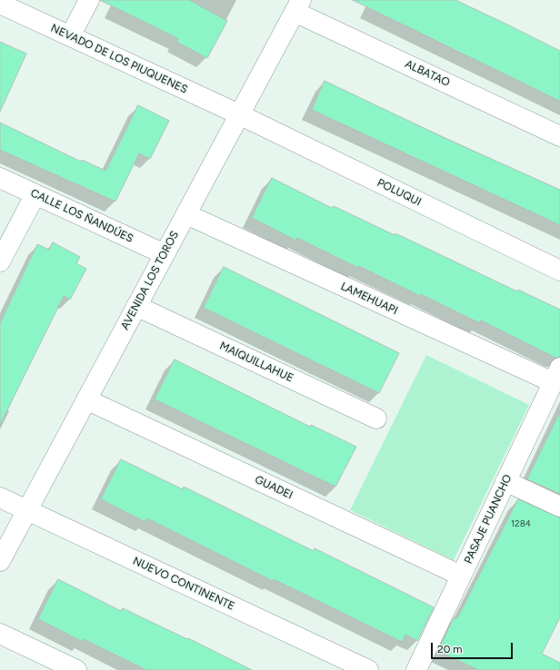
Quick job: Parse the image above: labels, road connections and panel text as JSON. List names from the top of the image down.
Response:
{
  "streets": {
    "street": [
      "NEVADO DE LOS PIUQUENES",
      "ALBATAO",
      "POLUQUI",
      "CALLE LOS ÑANDÚES",
      "AVENIDA LOS TOROS",
      "LAMEHUAPI",
      "MAIQUILLAHUE",
      "GUADEI",
      "PASAJE PUANCHO",
      "NUEVO CONTINENTE"
    ]
  },
  "crossings": [
    ["NEVADO DE LOS PIUQUENES", "POLUQUI"],
    ["NEVADO DE LOS PIUQUENES", "AVENIDA LOS TOROS"],
    ["ALBATAO", "AVENIDA LOS TOROS"],
    ["POLUQUI", "AVENIDA LOS TOROS"],
    ["CALLE LOS ÑANDÚES", "AVENIDA LOS TOROS"],
    ["AVENIDA LOS TOROS", "LAMEHUAPI"],
    ["AVENIDA LOS TOROS", "MAIQUILLAHUE"],
    ["AVENIDA LOS TOROS", "GUADEI"],
    ["AVENIDA LOS TOROS", "NUEVO CONTINENTE"],
    ["LAMEHUAPI", "PASAJE PUANCHO"],
    ["GUADEI", "PASAJE PUANCHO"]
  ],
  "house_numbers": ["1284"],
  "scale_bar": "20 m"
}
